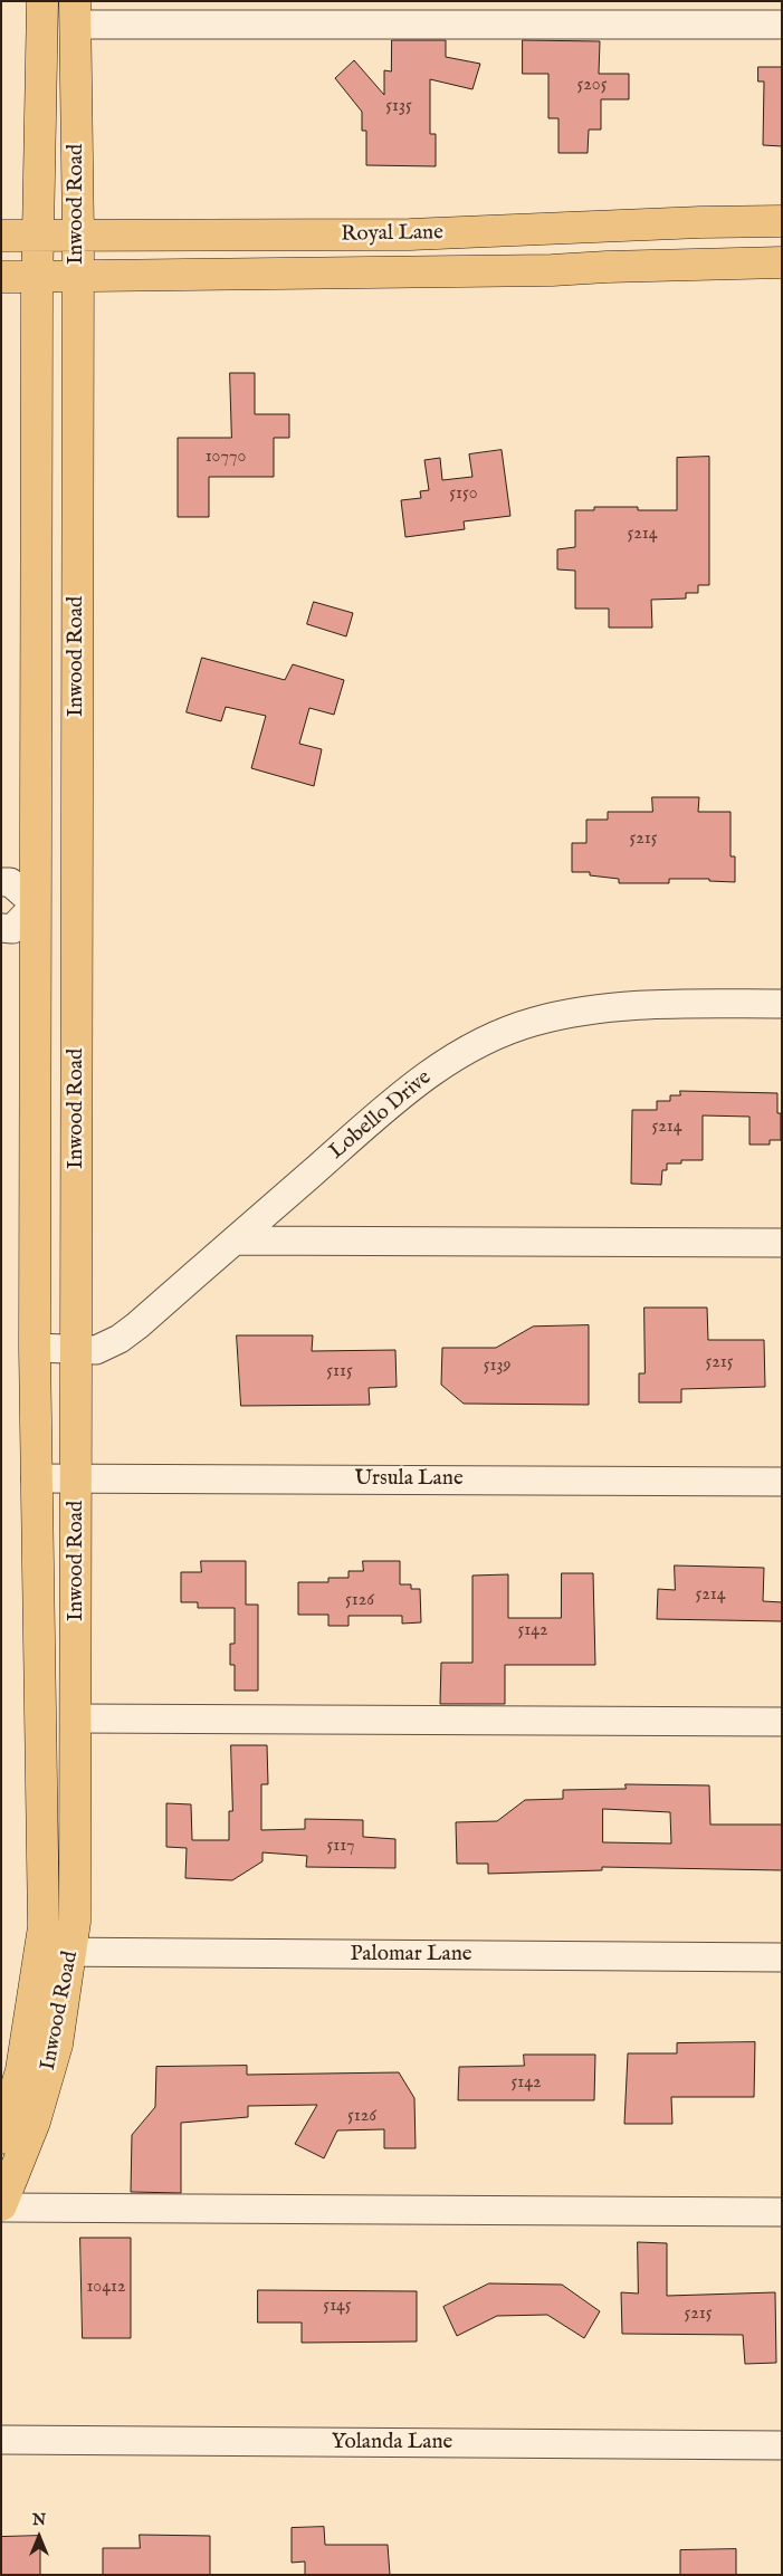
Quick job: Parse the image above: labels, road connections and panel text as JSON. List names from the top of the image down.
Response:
{
  "streets": {
    "main road": ["Inwood Road", "Royal Lane"],
    "street": [
      "Lobello Drive",
      "Ursula Lane",
      "Palomar Lane",
      "Yolanda Lane"
    ]
  },
  "crossings": [
    ["Inwood Road", "Royal Lane"],
    ["Inwood Road", "Lobello Drive"],
    ["Inwood Road", "Ursula Lane"],
    ["Inwood Road", "Palomar Lane"]
  ],
  "house_numbers": [
    "5205",
    "5135",
    "10770",
    "5150",
    "5214",
    "5215",
    "5214",
    "5215",
    "5139",
    "5115",
    "5214",
    "5126",
    "5142",
    "5117",
    "5142",
    "5126",
    "10412",
    "5145",
    "5215"
  ],
  "north": "top"
}
